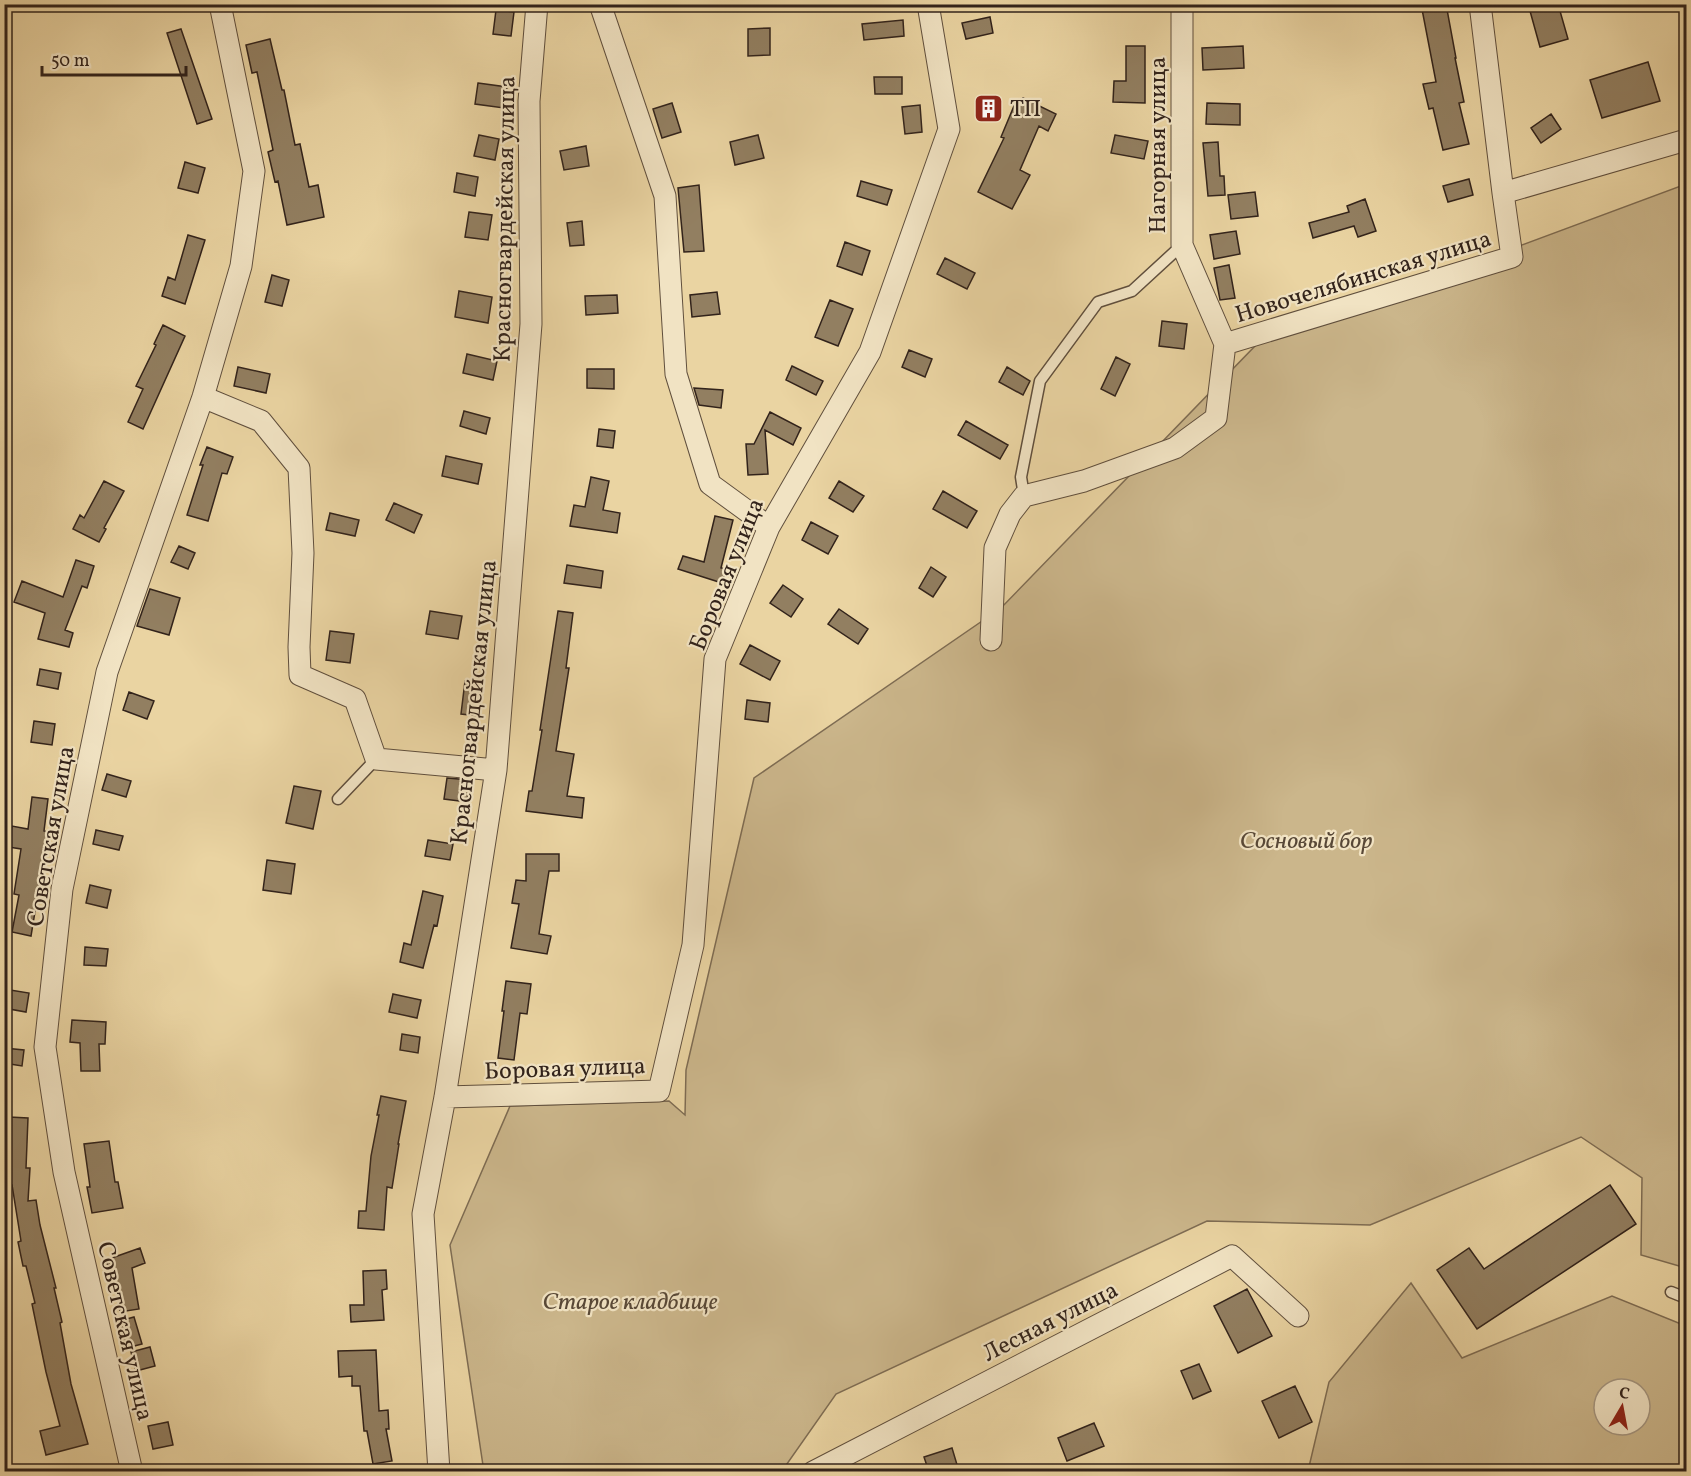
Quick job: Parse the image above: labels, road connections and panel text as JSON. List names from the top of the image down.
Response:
{
  "streets": {
    "street": [
      "Нагорная улица",
      "Красногвардейская улица",
      "Новочелябинская улица",
      "Боровая улица",
      "Советская улица",
      "Лесная улица"
    ]
  },
  "crossings": [
    ["Нагорная улица", "Новочелябинская улица"],
    ["Красногвардейская улица", "Боровая улица"]
  ],
  "parks": ["Сосновый бор", "Старое кладбище"],
  "places": {
    "building": ["ТП"]
  },
  "scale_bar": "50 m",
  "north": "top"
}
